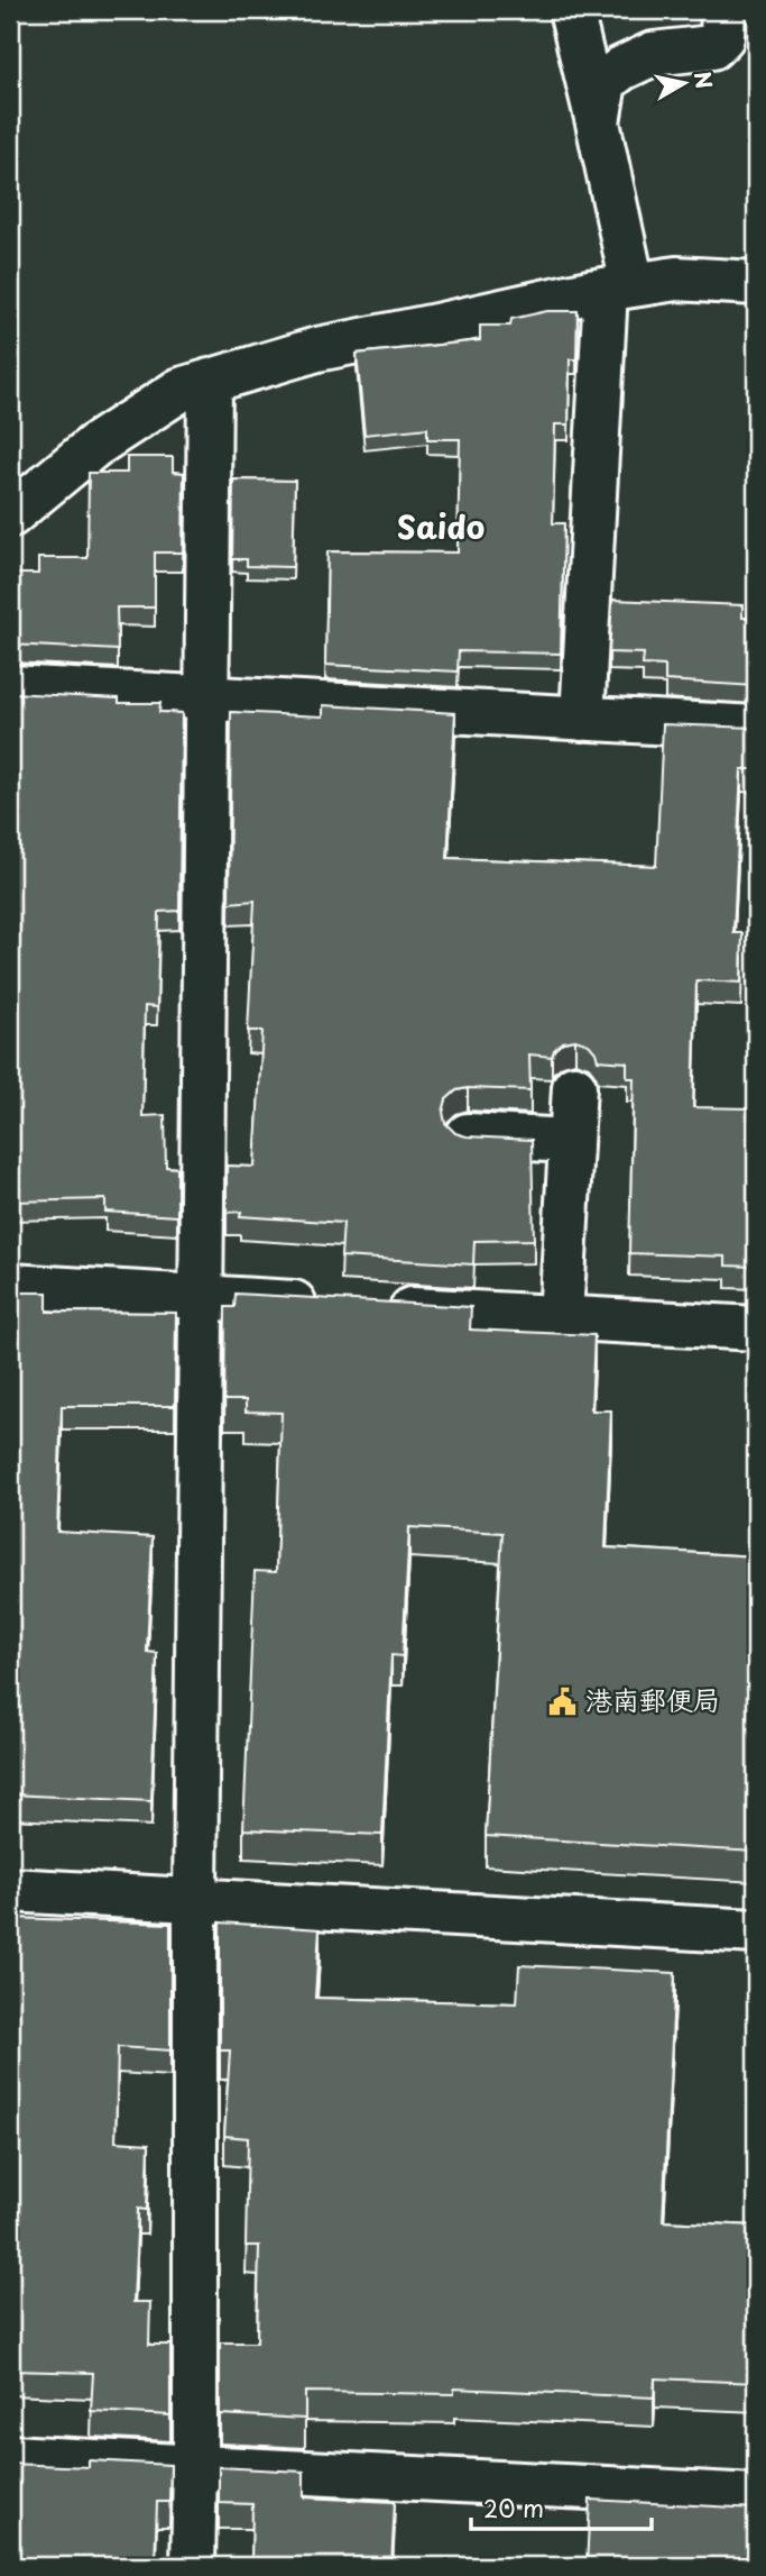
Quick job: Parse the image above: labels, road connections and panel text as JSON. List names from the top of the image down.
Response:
{
  "districts": ["Saido"],
  "places": {
    "public building": ["港南郵便局"]
  },
  "scale_bar": "20 m",
  "north": "right"
}
